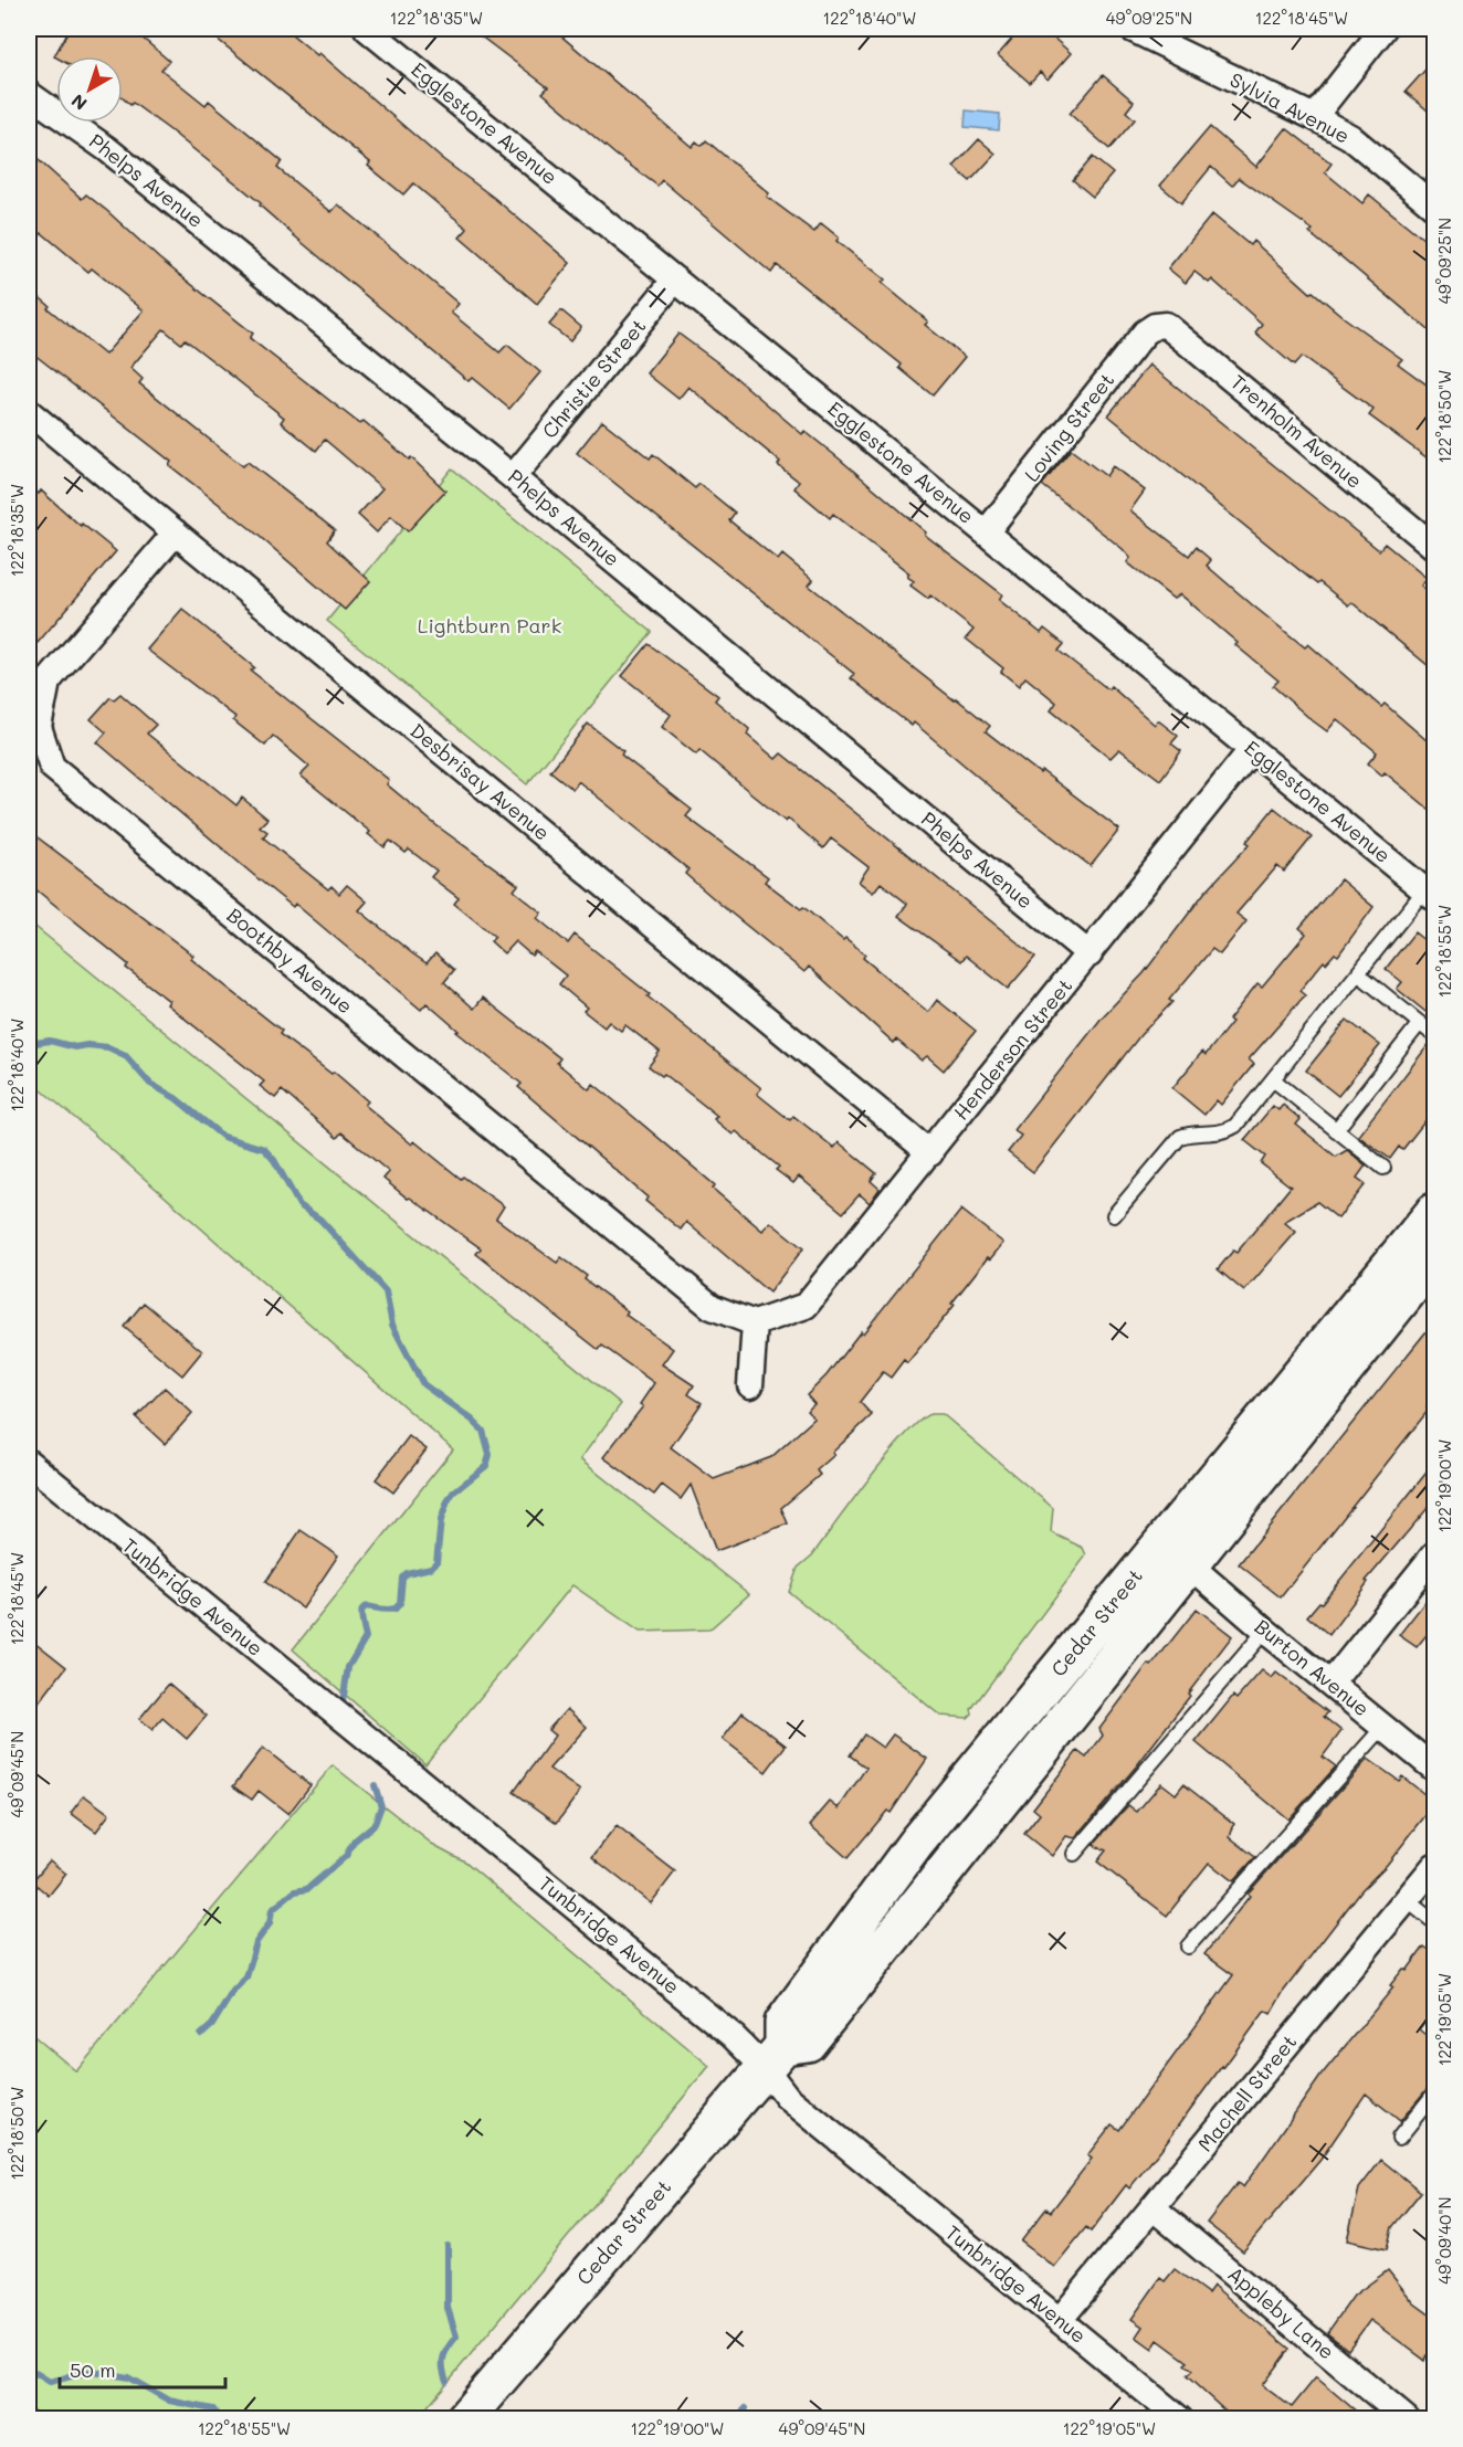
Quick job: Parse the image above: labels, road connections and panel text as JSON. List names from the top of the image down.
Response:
{
  "streets": {
    "main road": ["Cedar Street"],
    "street": [
      "Sylvia Avenue",
      "Egglestone Avenue",
      "Phelps Avenue",
      "Christie Street",
      "Loving Street",
      "Trenholm Avenue",
      "Desbrisay Avenue",
      "Boothby Avenue",
      "Henderson Street",
      "Tunbridge Avenue",
      "Burton Avenue",
      "Machell Street",
      "Appleby Lane"
    ]
  },
  "crossings": [
    ["Egglestone Avenue", "Christie Street"],
    ["Egglestone Avenue", "Loving Street"],
    ["Egglestone Avenue", "Henderson Street"],
    ["Phelps Avenue", "Christie Street"],
    ["Phelps Avenue", "Henderson Street"],
    ["Loving Street", "Trenholm Avenue"],
    ["Desbrisay Avenue", "Boothby Avenue"],
    ["Desbrisay Avenue", "Henderson Street"],
    ["Boothby Avenue", "Henderson Street"],
    ["Tunbridge Avenue", "Cedar Street"],
    ["Tunbridge Avenue", "Machell Street"],
    ["Cedar Street", "Burton Avenue"],
    ["Machell Street", "Appleby Lane"]
  ],
  "parks": ["Lightburn Park"],
  "scale_bar": "50 m",
  "north": "bottom left",
  "coordinates": [
    "122°18'35\"W",
    "122°18'40\"W",
    "49°09'25\"N",
    "122°18'45\"W",
    "122°18'50\"W",
    "122°18'55\"W",
    "122°19'00\"W",
    "49°09'45\"N",
    "122°19'05\"W",
    "49°09'40\"N"
  ]
}
